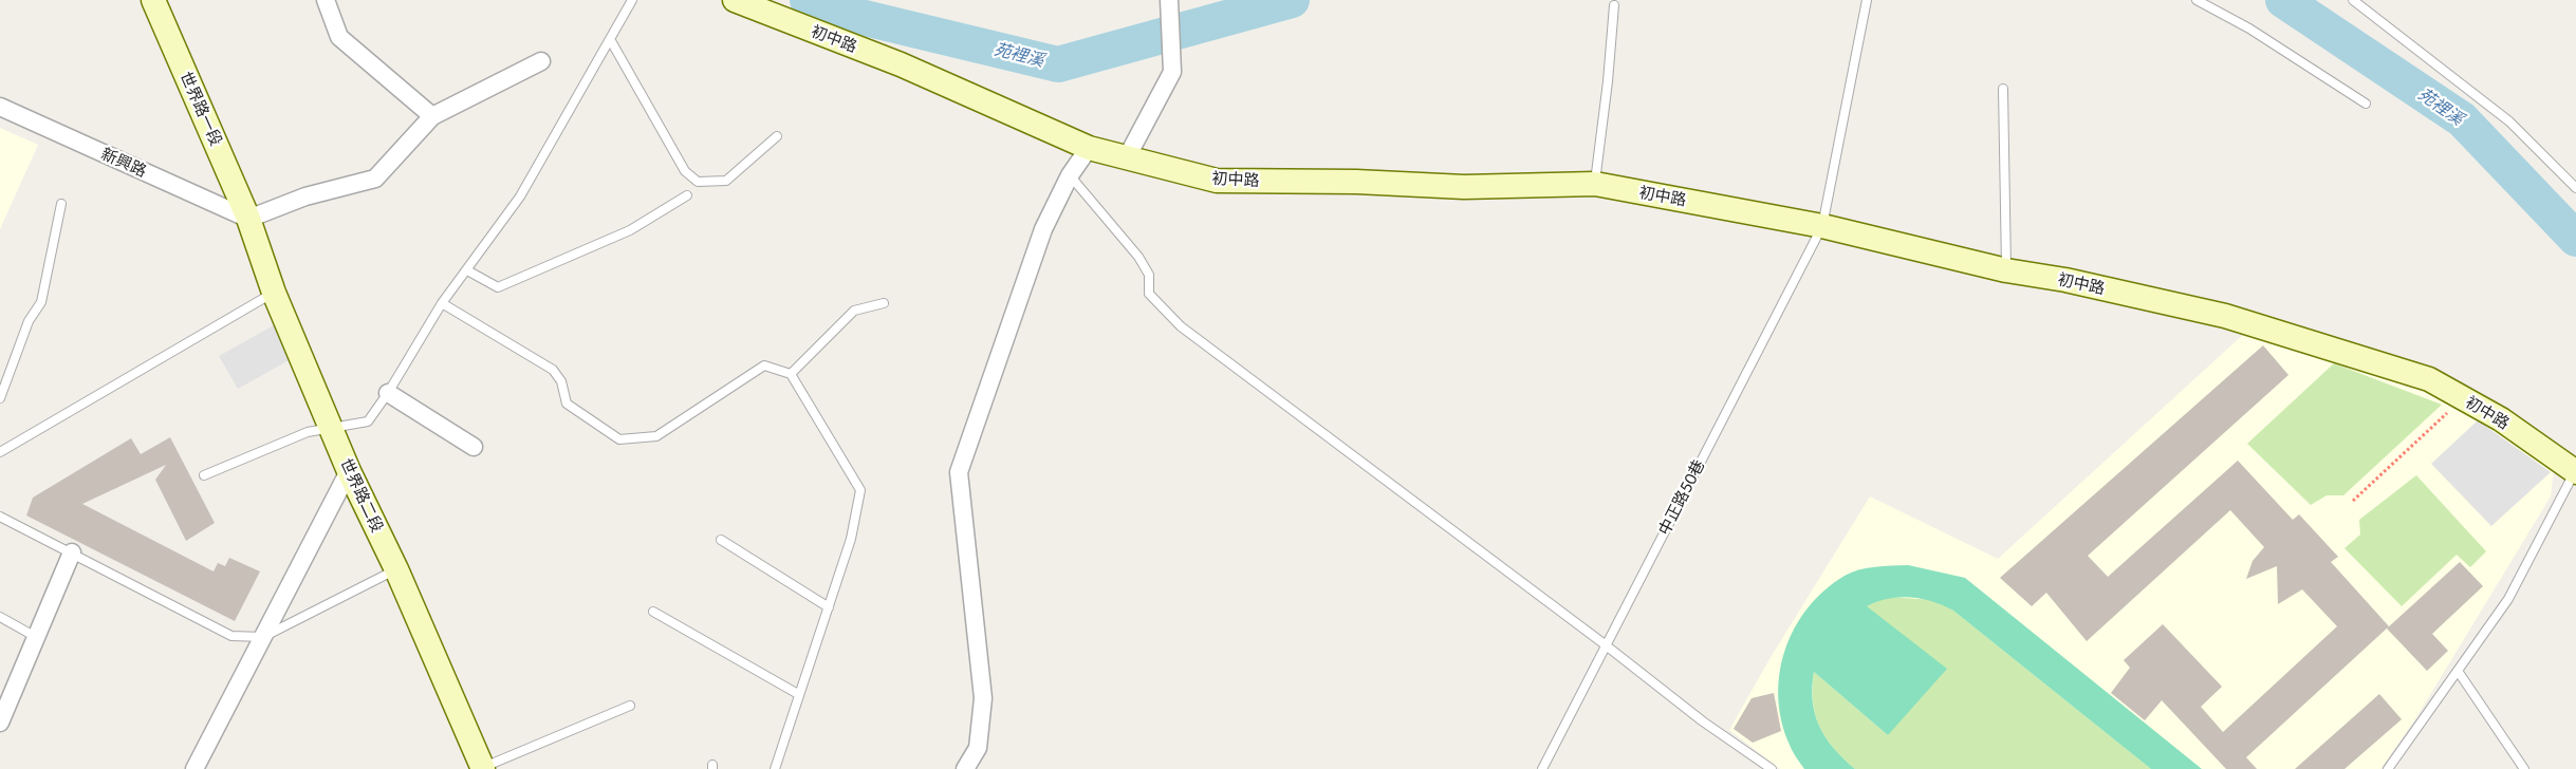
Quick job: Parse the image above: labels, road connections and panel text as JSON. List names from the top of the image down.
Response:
{
  "streets": {
    "street": [
      "初中路",
      "世界路一段",
      "新興路",
      "世界路二段"
    ],
    "lane": ["中正路50巷"]
  },
  "crossings": [
    ["初中路", "中正路50巷"],
    ["世界路一段", "新興路"],
    ["世界路一段", "世界路二段"],
    ["新興路", "世界路二段"]
  ],
  "water": ["苑裡溪"]
}
